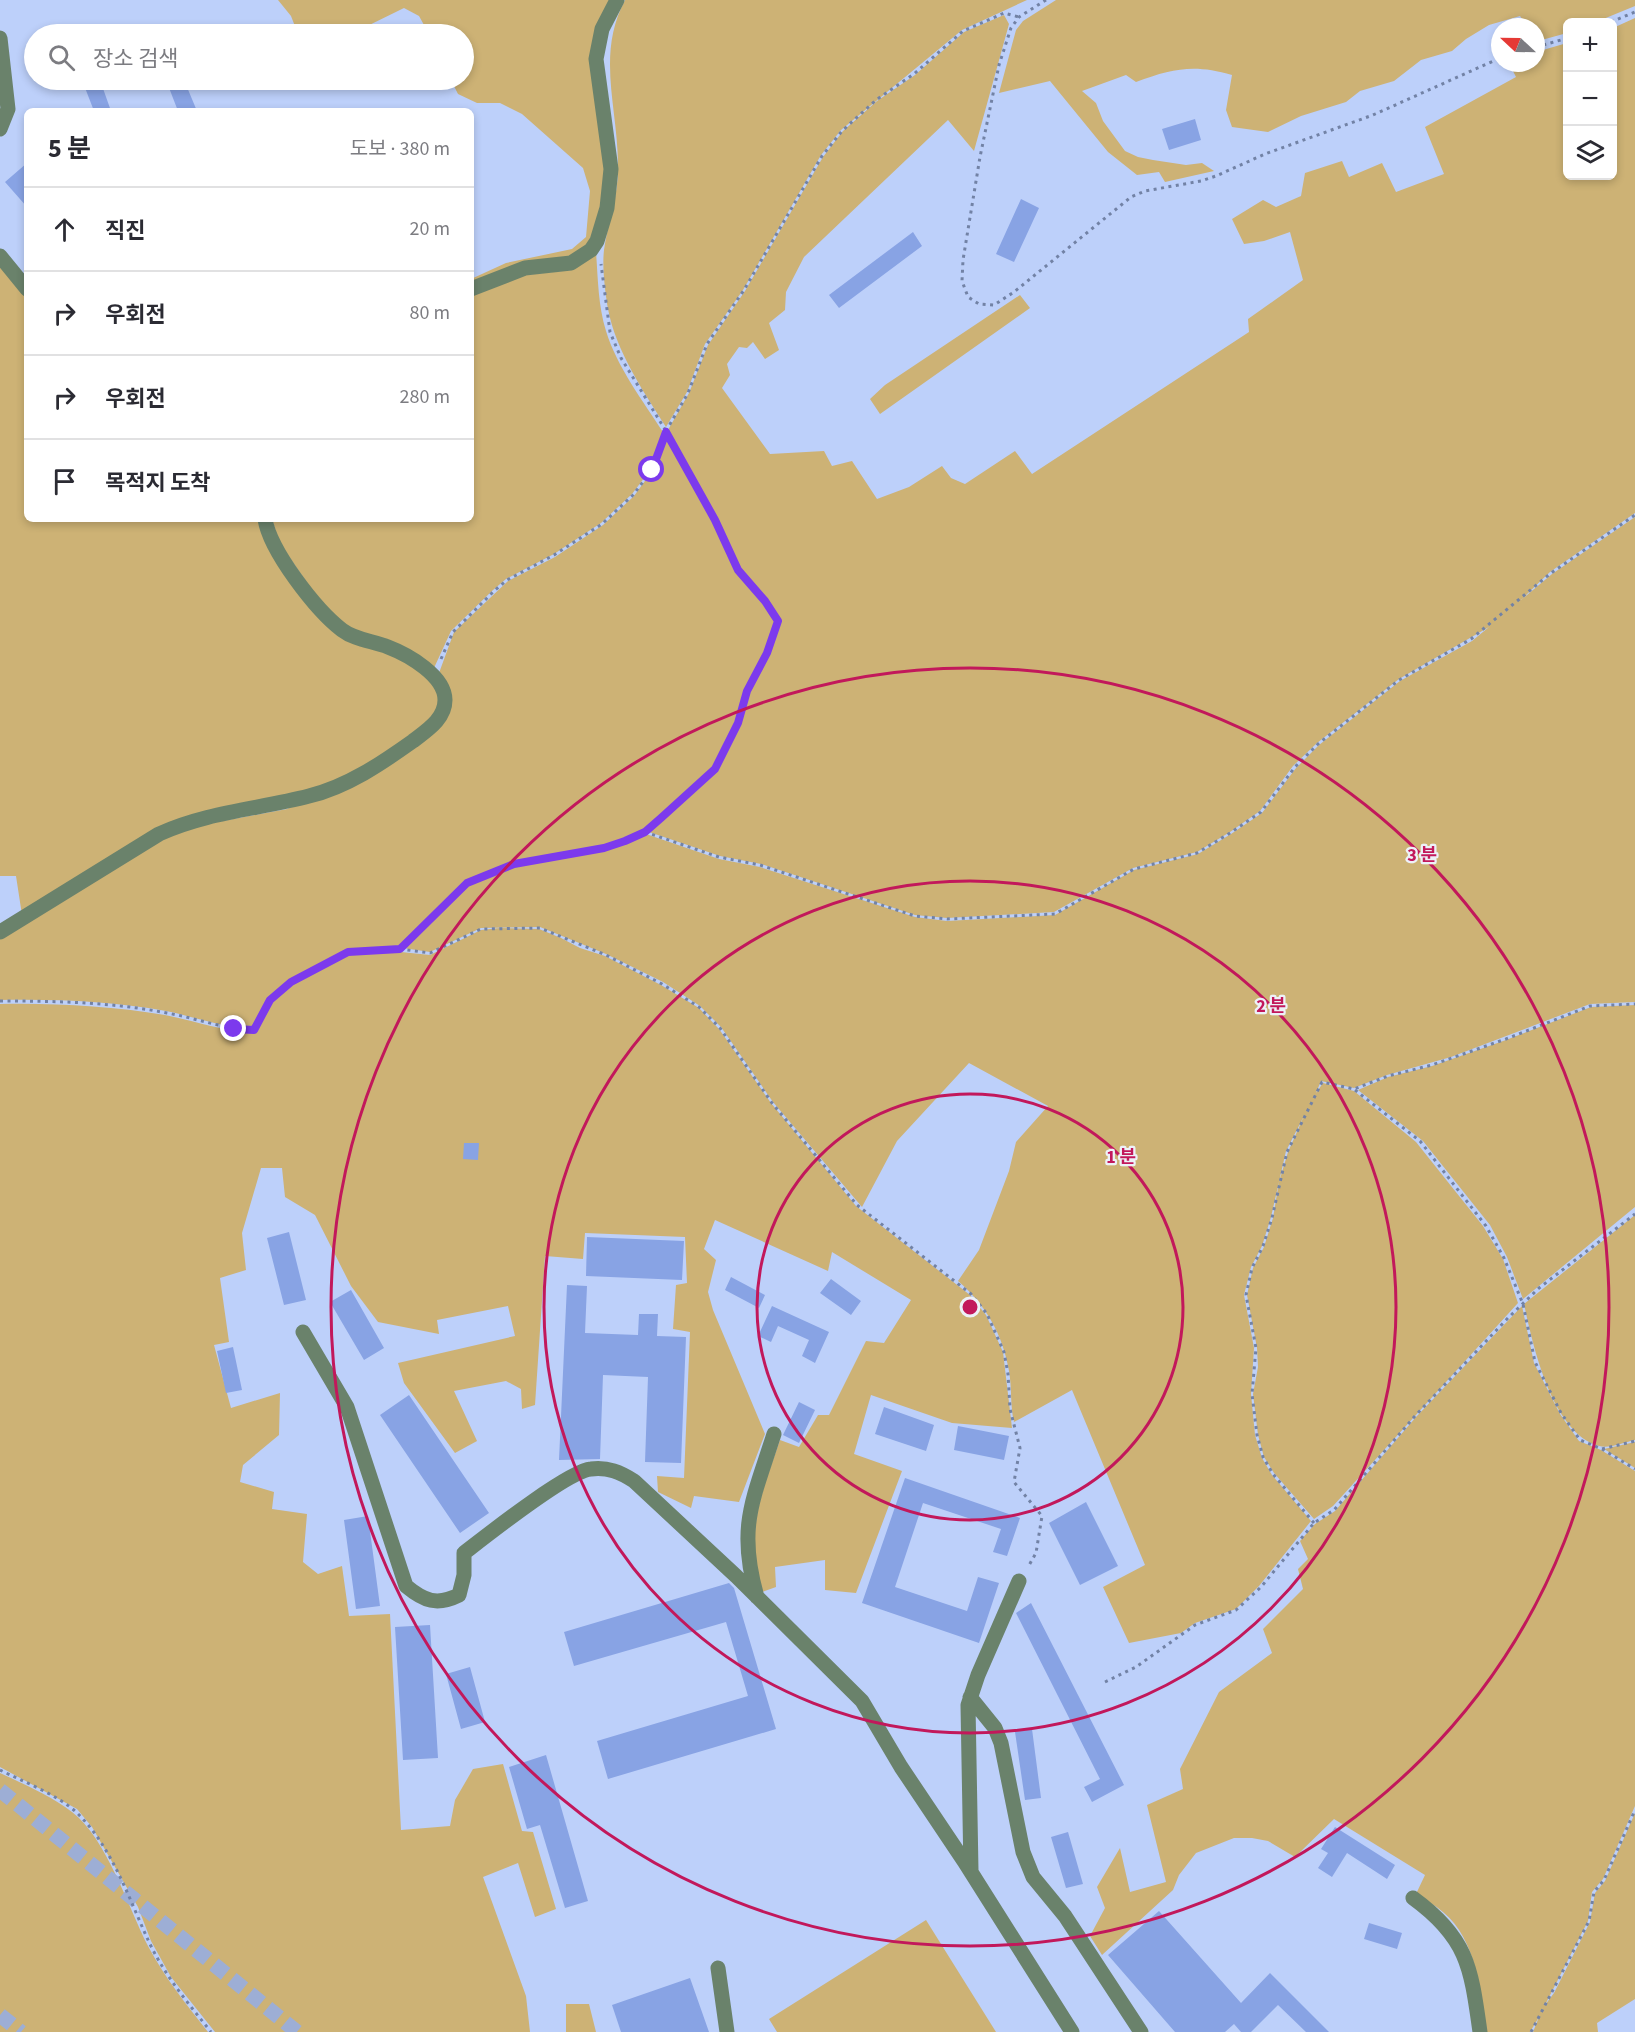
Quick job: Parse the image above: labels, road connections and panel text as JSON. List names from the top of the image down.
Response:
{
  "north": "left",
  "page": {
    "map_buttons": ["+", "−"],
    "search": "장소 검색",
    "heading": ["5 분", "도보 · 380 m"],
    "list": [
      ["직진", "20 m"],
      ["우회전", "80 m"],
      ["우회전", "280 m"],
      "목적지 도착"
    ]
  },
  "rings": ["3 분", "2 분", "1 분"]
}
